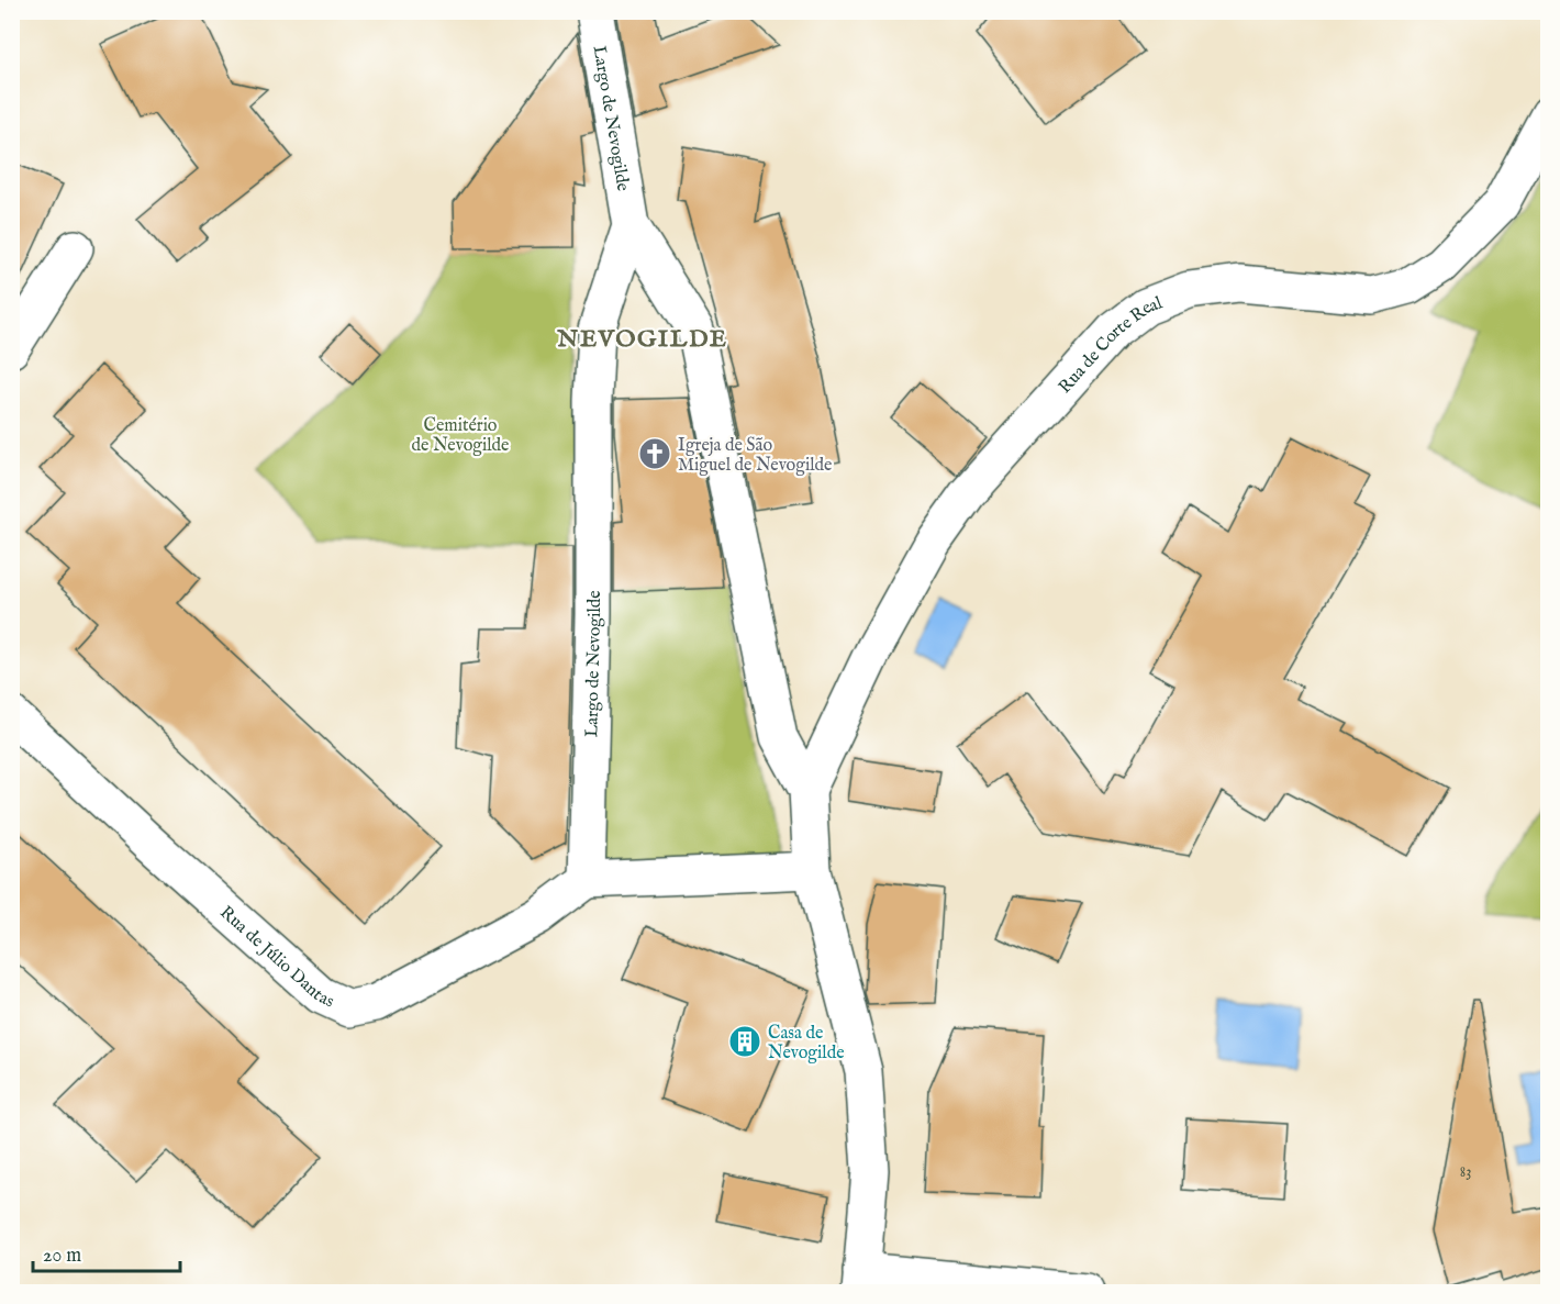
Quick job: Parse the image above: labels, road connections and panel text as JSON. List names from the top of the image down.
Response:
{
  "streets": {
    "street": ["Largo de Nevogilde", "Rua de Corte Real", "Rua de Júlio Dantas"]
  },
  "crossings": [
    ["Largo de Nevogilde", "Rua de Corte Real"],
    ["Largo de Nevogilde", "Rua de Júlio Dantas"]
  ],
  "districts": ["NEVOGILDE"],
  "parks": ["Cemitério de Nevogilde"],
  "places": {
    "church": ["Igreja de São Miguel de Nevogilde"],
    "building": ["Casa de Nevogilde"]
  },
  "house_numbers": ["83"],
  "scale_bar": "20 m"
}
